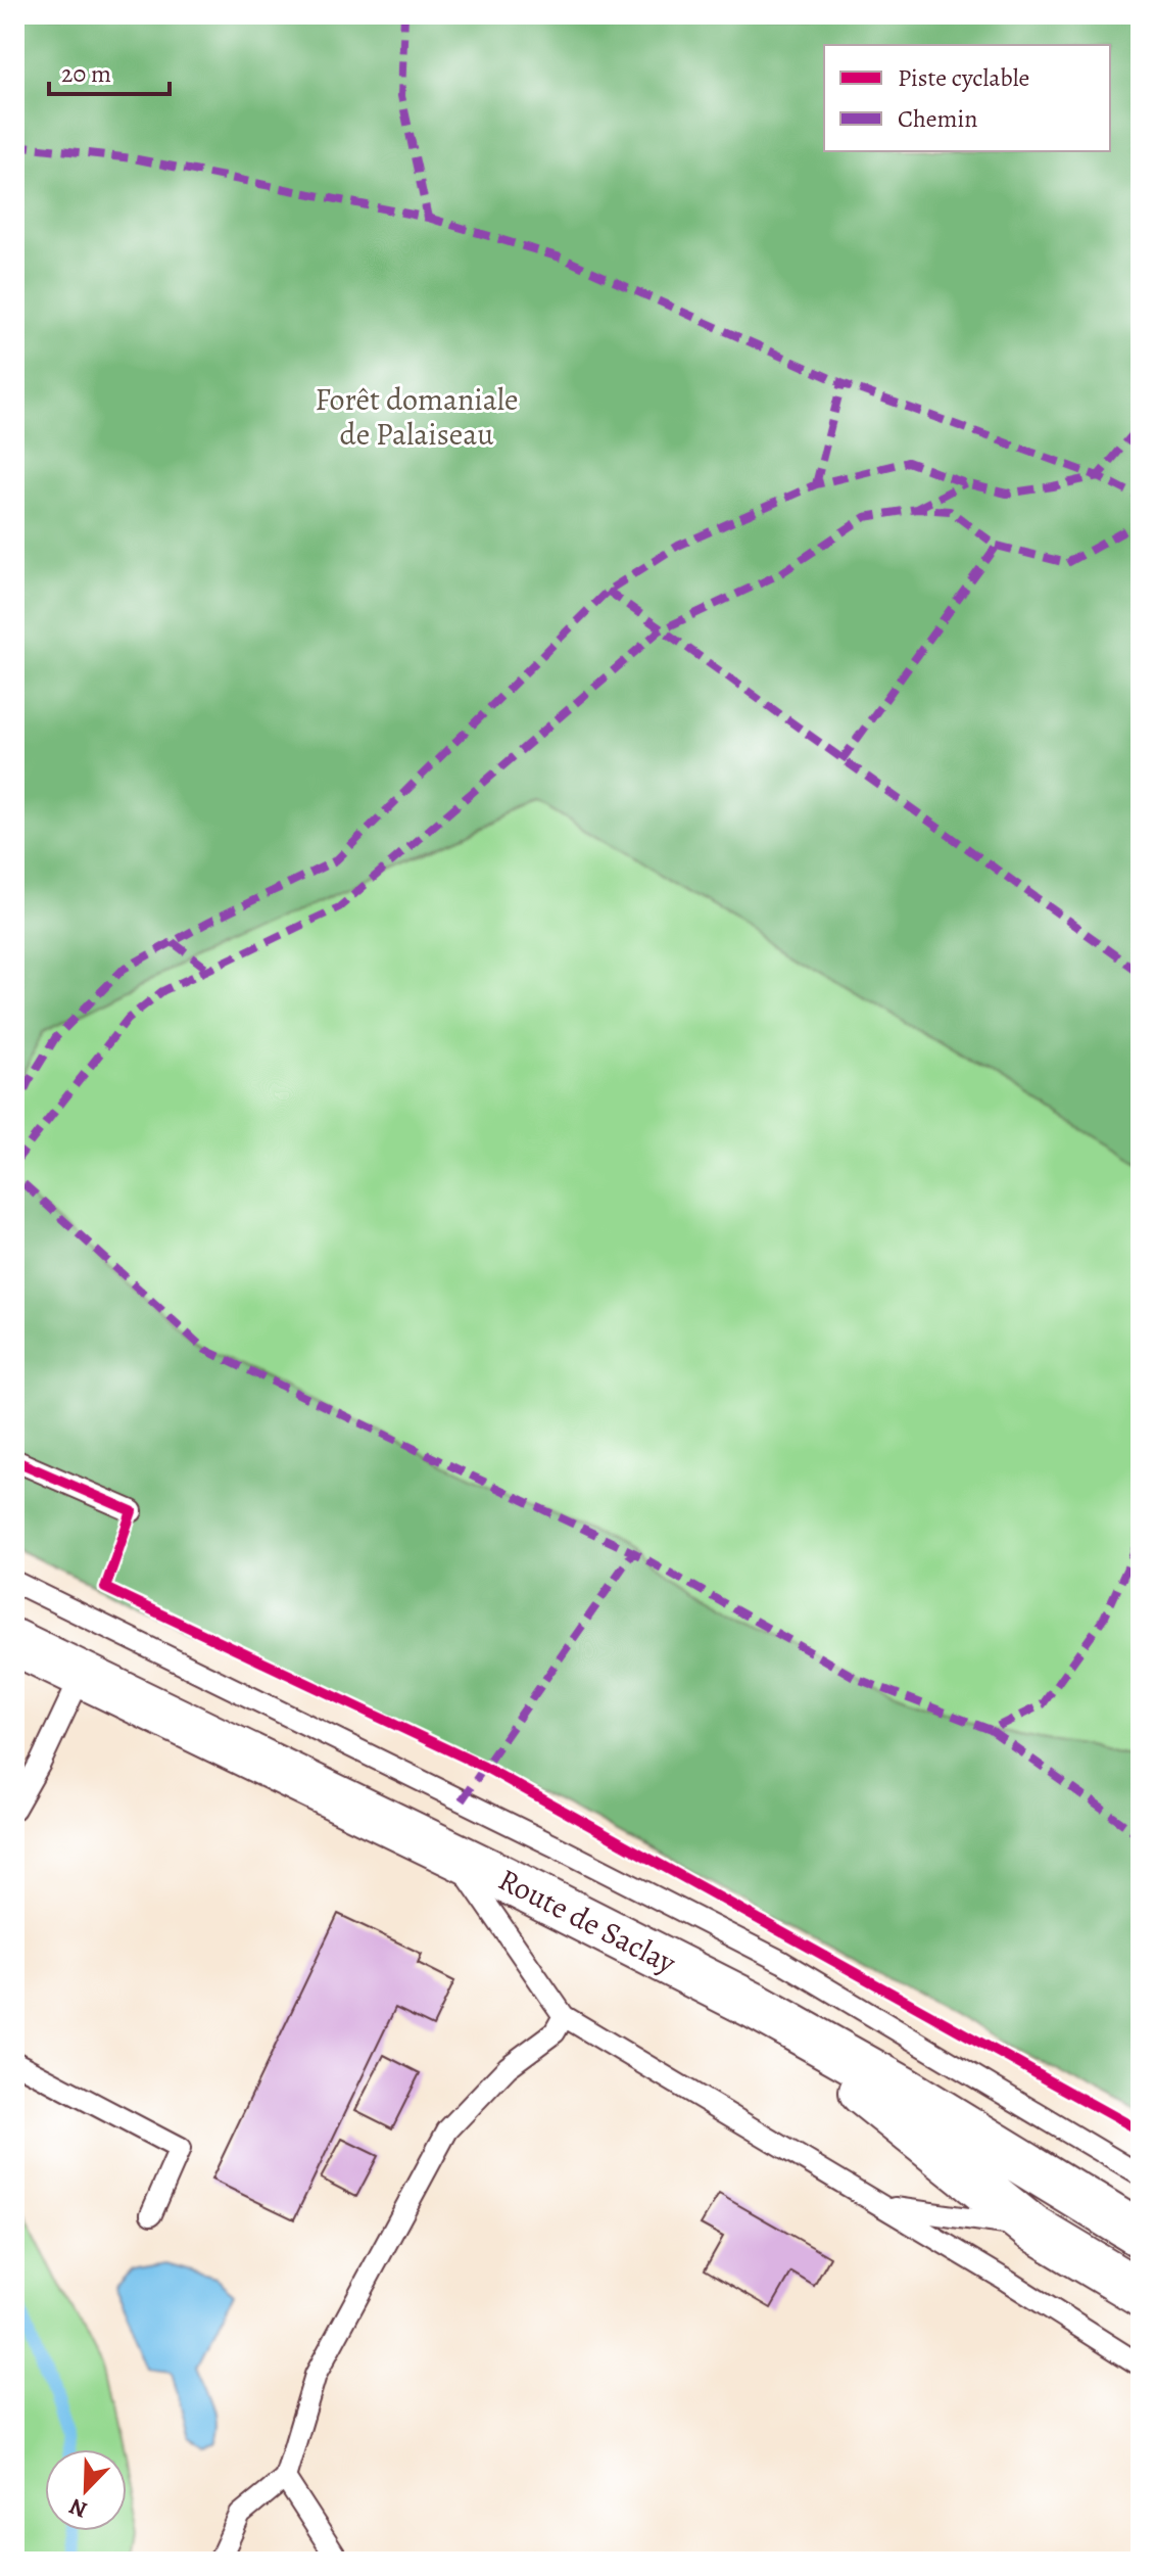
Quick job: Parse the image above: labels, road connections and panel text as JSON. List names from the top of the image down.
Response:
{
  "streets": {
    "main road": ["Route de Saclay"]
  },
  "parks": ["Forêt domaniale de Palaiseau"],
  "legend": ["Piste cyclable", "Chemin"],
  "scale_bar": "20 m",
  "north": "bottom left"
}
